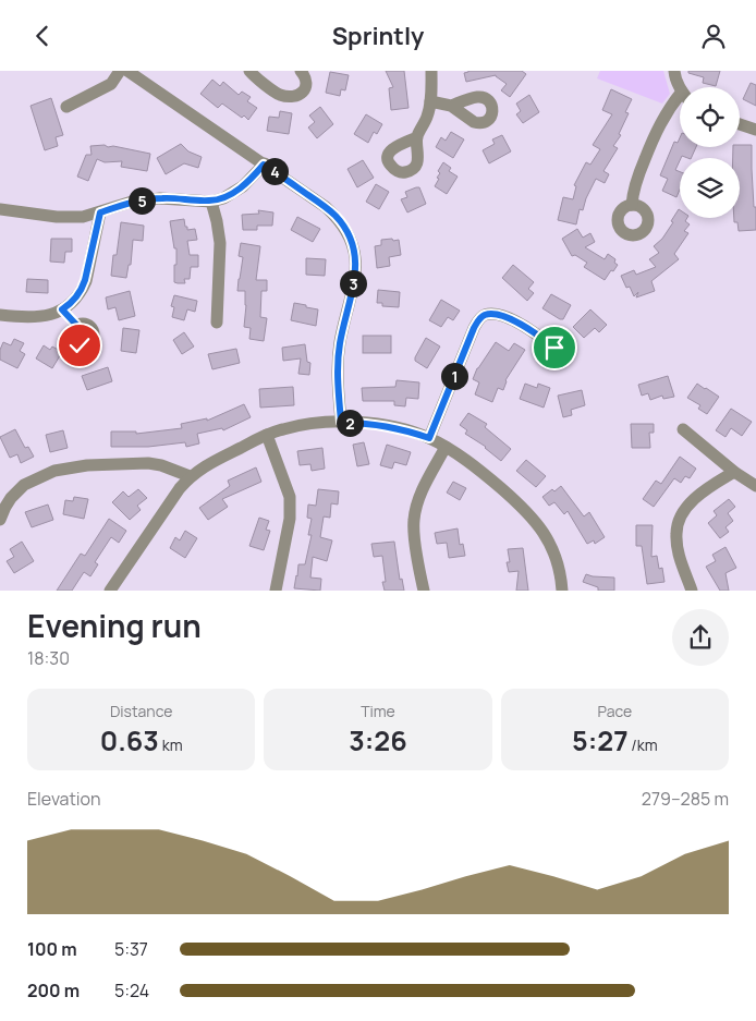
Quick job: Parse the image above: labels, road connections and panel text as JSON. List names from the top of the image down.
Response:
{
  "page": {
    "header": "Sprintly",
    "pins": [
      "4",
      "5",
      "3",
      "1",
      "2"
    ],
    "heading": ["Evening run", "18:30"],
    "stats": [
      ["Distance", "0.63 km"],
      ["Time", "3:26"],
      ["Pace", "5:27 /km"]
    ],
    "chart": ["Elevation", "279–285 m"],
    "list": [
      {
        "name": "100 m",
        "note": "5:37"
      },
      {
        "name": "200 m",
        "note": "5:24"
      }
    ]
  }
}
